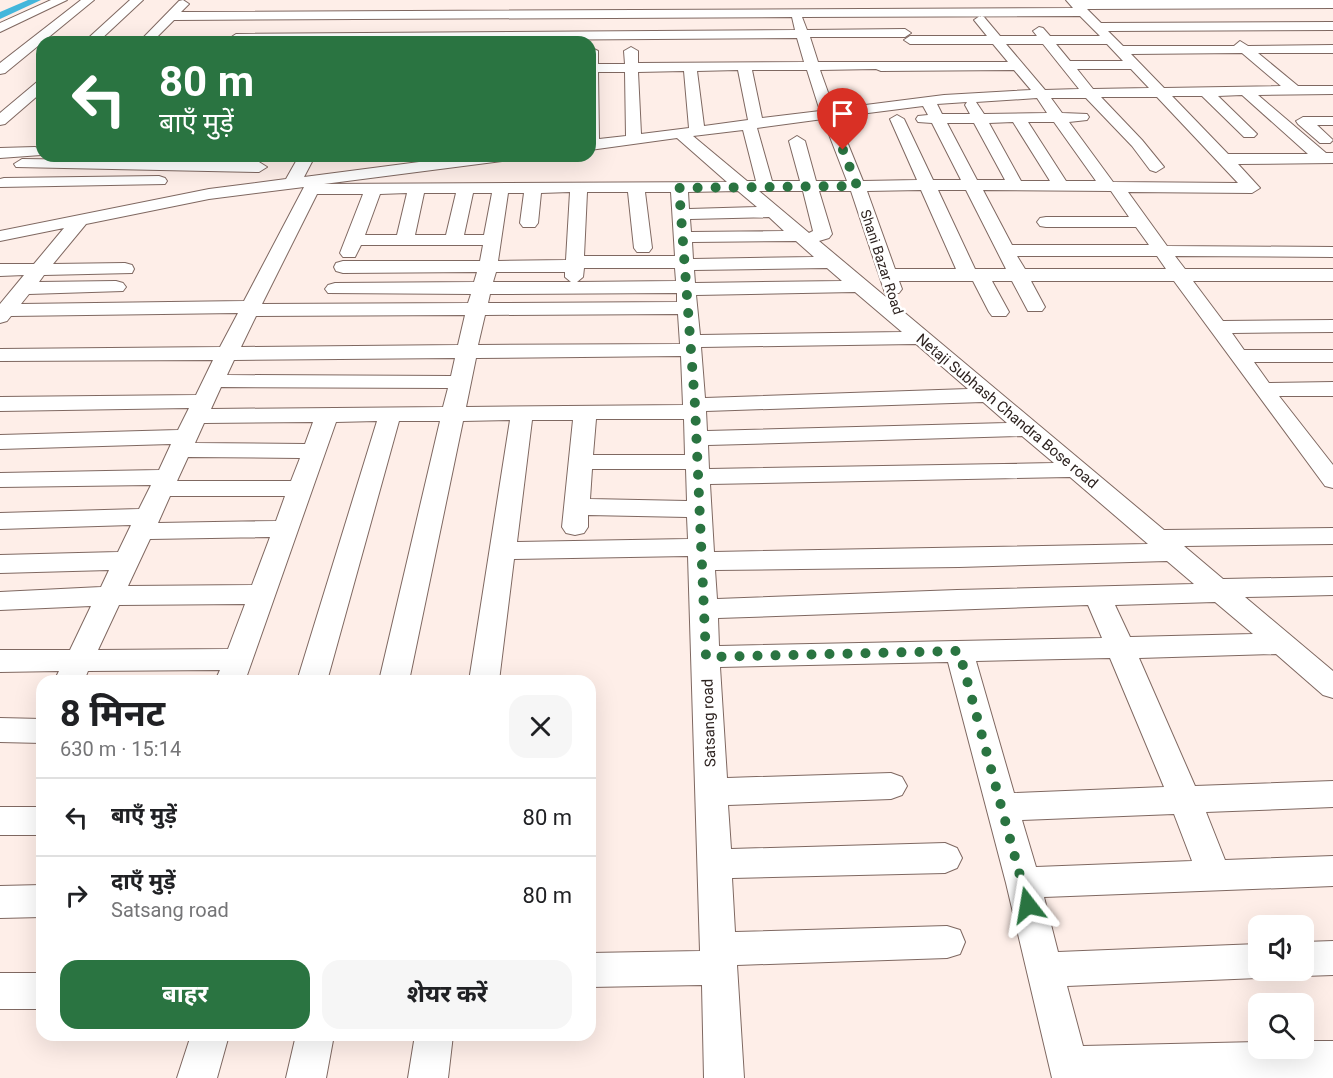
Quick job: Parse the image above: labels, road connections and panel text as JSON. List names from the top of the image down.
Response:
{
  "streets": {
    "street": ["Shani Bazar Road", "Netaji Subhash Chandra Bose road", "Satsang road"]
  },
  "crossings": [
    ["Shani Bazar Road", "Netaji Subhash Chandra Bose road"]
  ],
  "page": {
    "turn": ["80 m", "बाएँ मुड़ें"],
    "heading": ["8 मिनट", "630 m · 15:14"],
    "list": [
      {
        "name": "बाएँ मुड़ें",
        "value": "80 m"
      },
      {
        "name": "दाएँ मुड़ें",
        "note": "Satsang road",
        "value": "80 m"
      }
    ],
    "buttons": ["बाहर", "शेयर करें"]
  }
}
